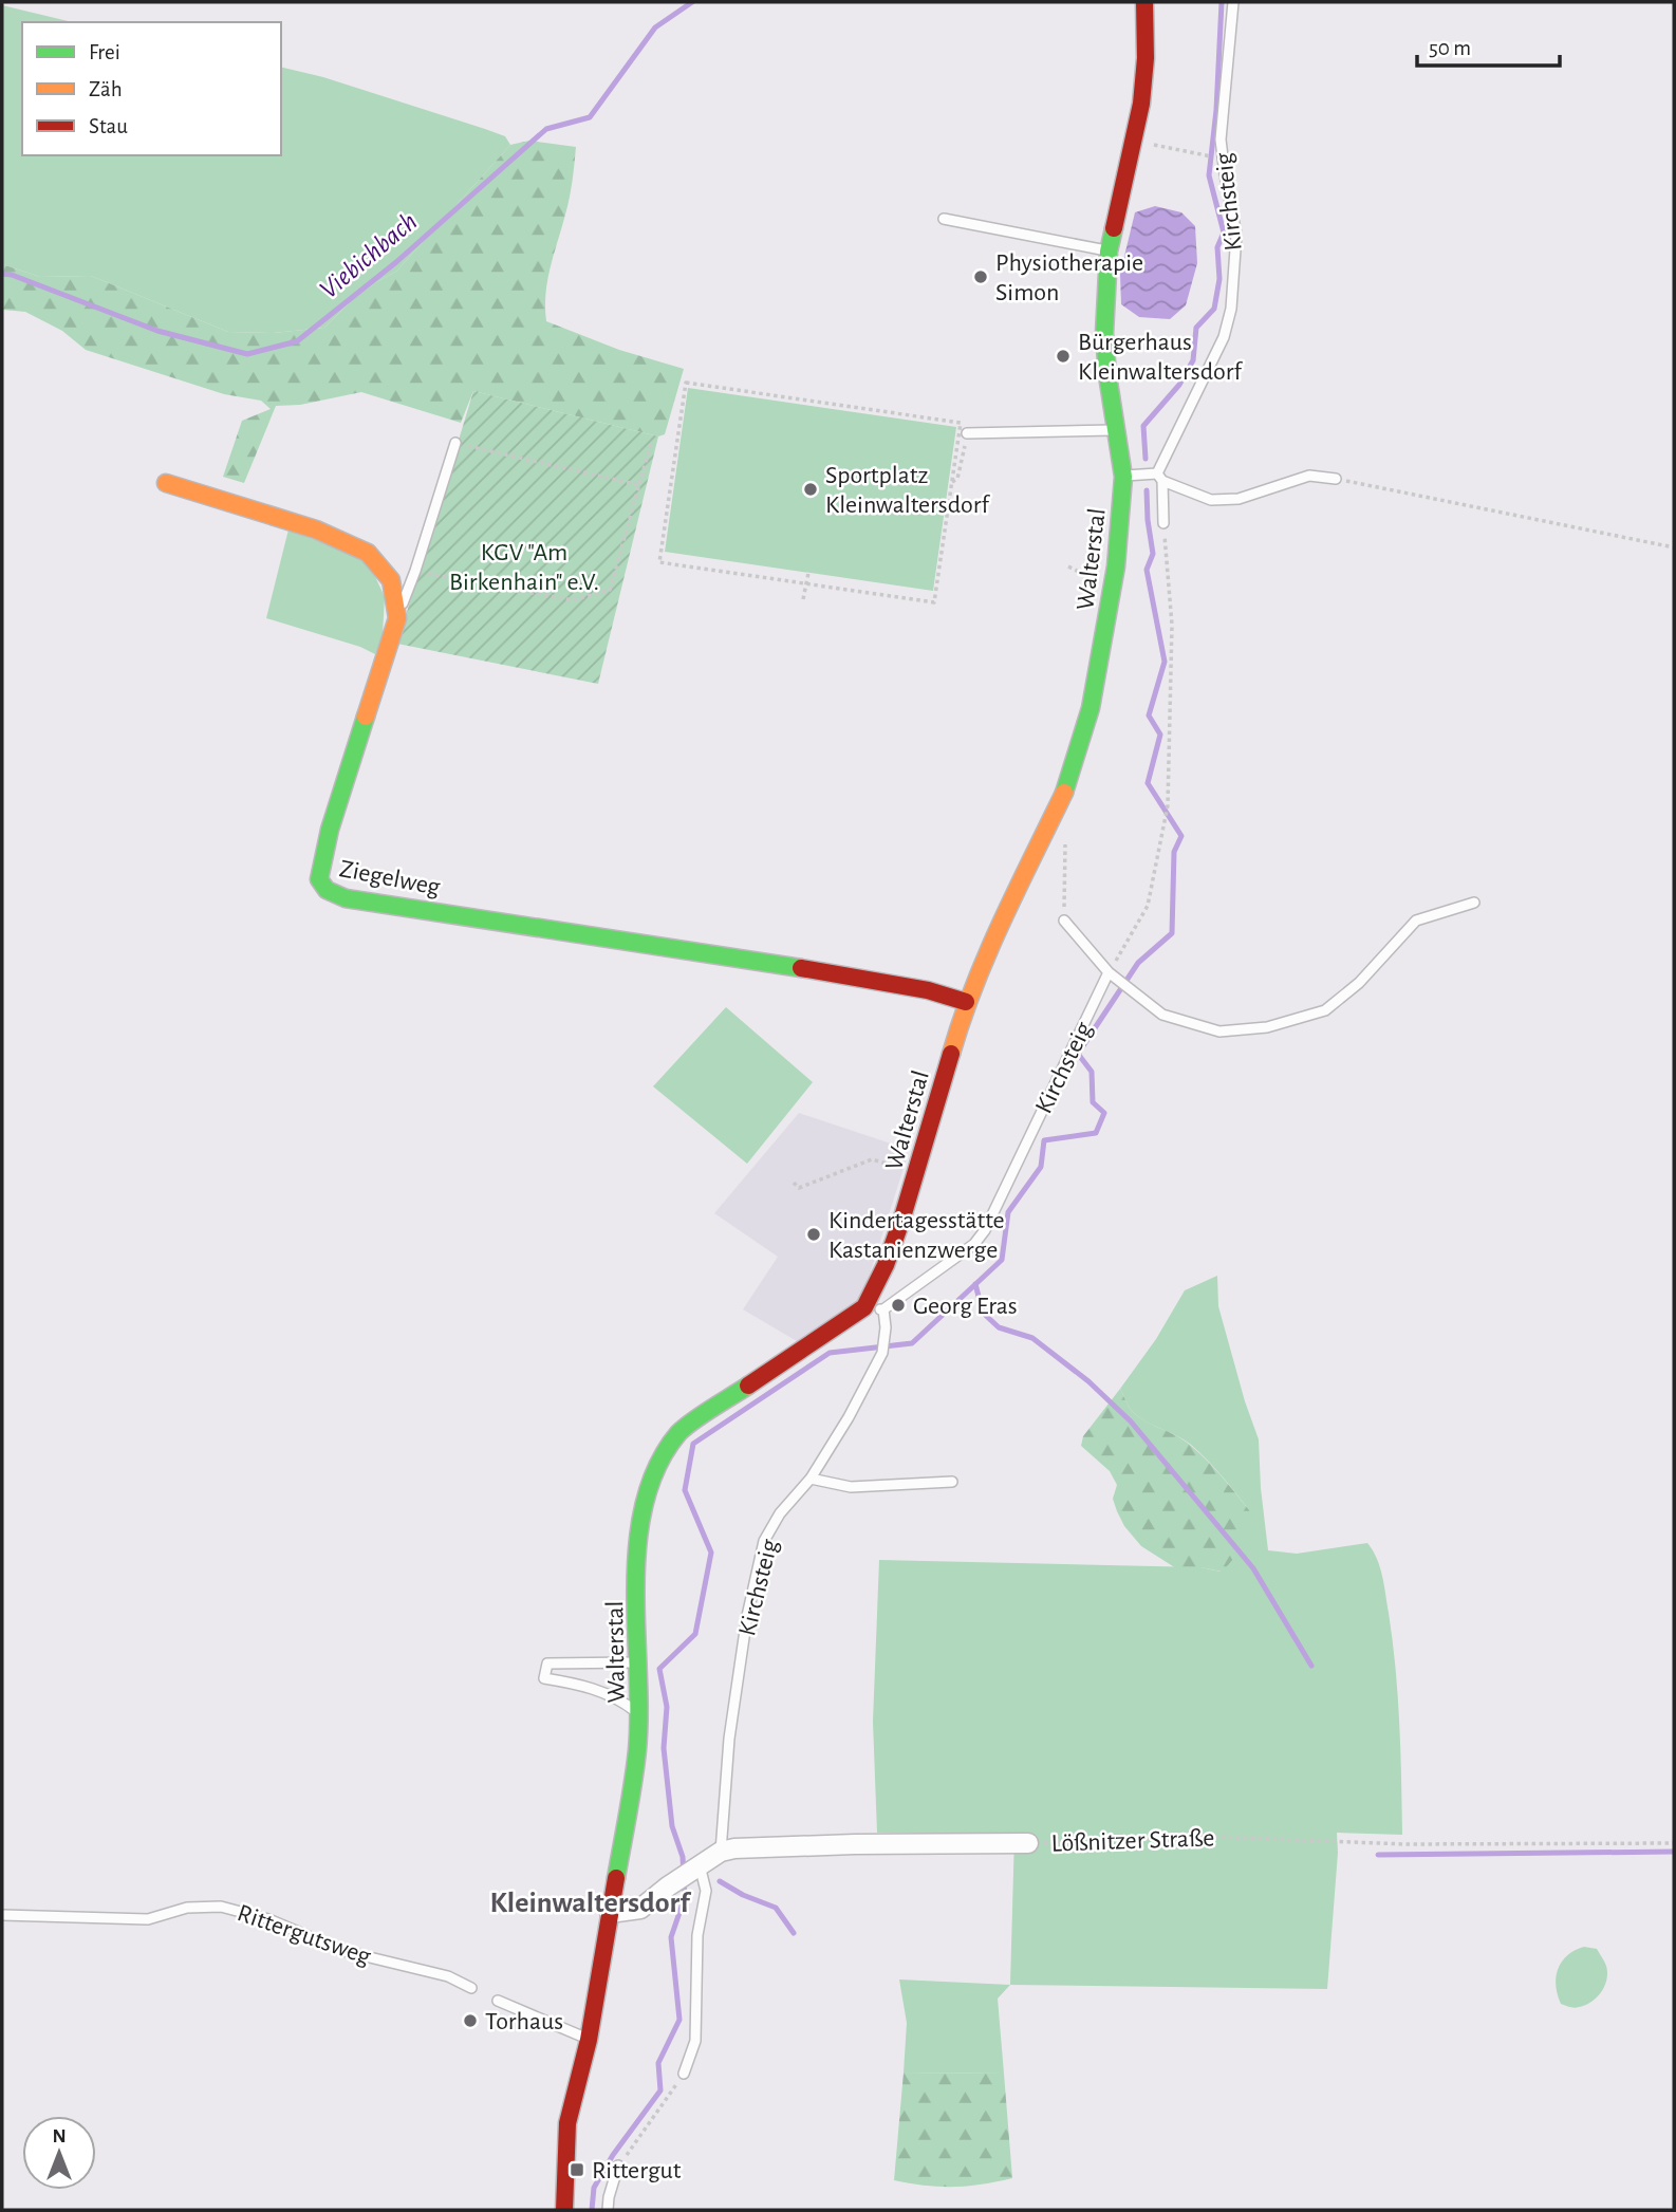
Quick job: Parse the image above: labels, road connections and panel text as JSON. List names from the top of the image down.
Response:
{
  "streets": {
    "street": ["Walterstal", "Ziegelweg", "Lößnitzer Straße"],
    "lane": ["Kirchsteig", "Rittergutsweg"]
  },
  "crossings": [
    ["Kirchsteig", "Lößnitzer Straße"],
    ["Walterstal", "Ziegelweg"],
    ["Walterstal", "Lößnitzer Straße"]
  ],
  "districts": ["Kleinwaltersdorf"],
  "water": ["Viebichbach"],
  "parks": ["KGV \"Am Birkenhain\" e.V."],
  "places": {
    "other": [
      "Physiotherapie Simon",
      "Bürgerhaus Kleinwaltersdorf",
      "Sportplatz Kleinwaltersdorf",
      "Kindertagesstätte Kastanienzwerge",
      "Georg Eras",
      "Torhaus"
    ],
    "transit": ["Rittergut"]
  },
  "legend": ["Frei", "Zäh", "Stau"],
  "scale_bar": "50 m",
  "north": "top"
}
